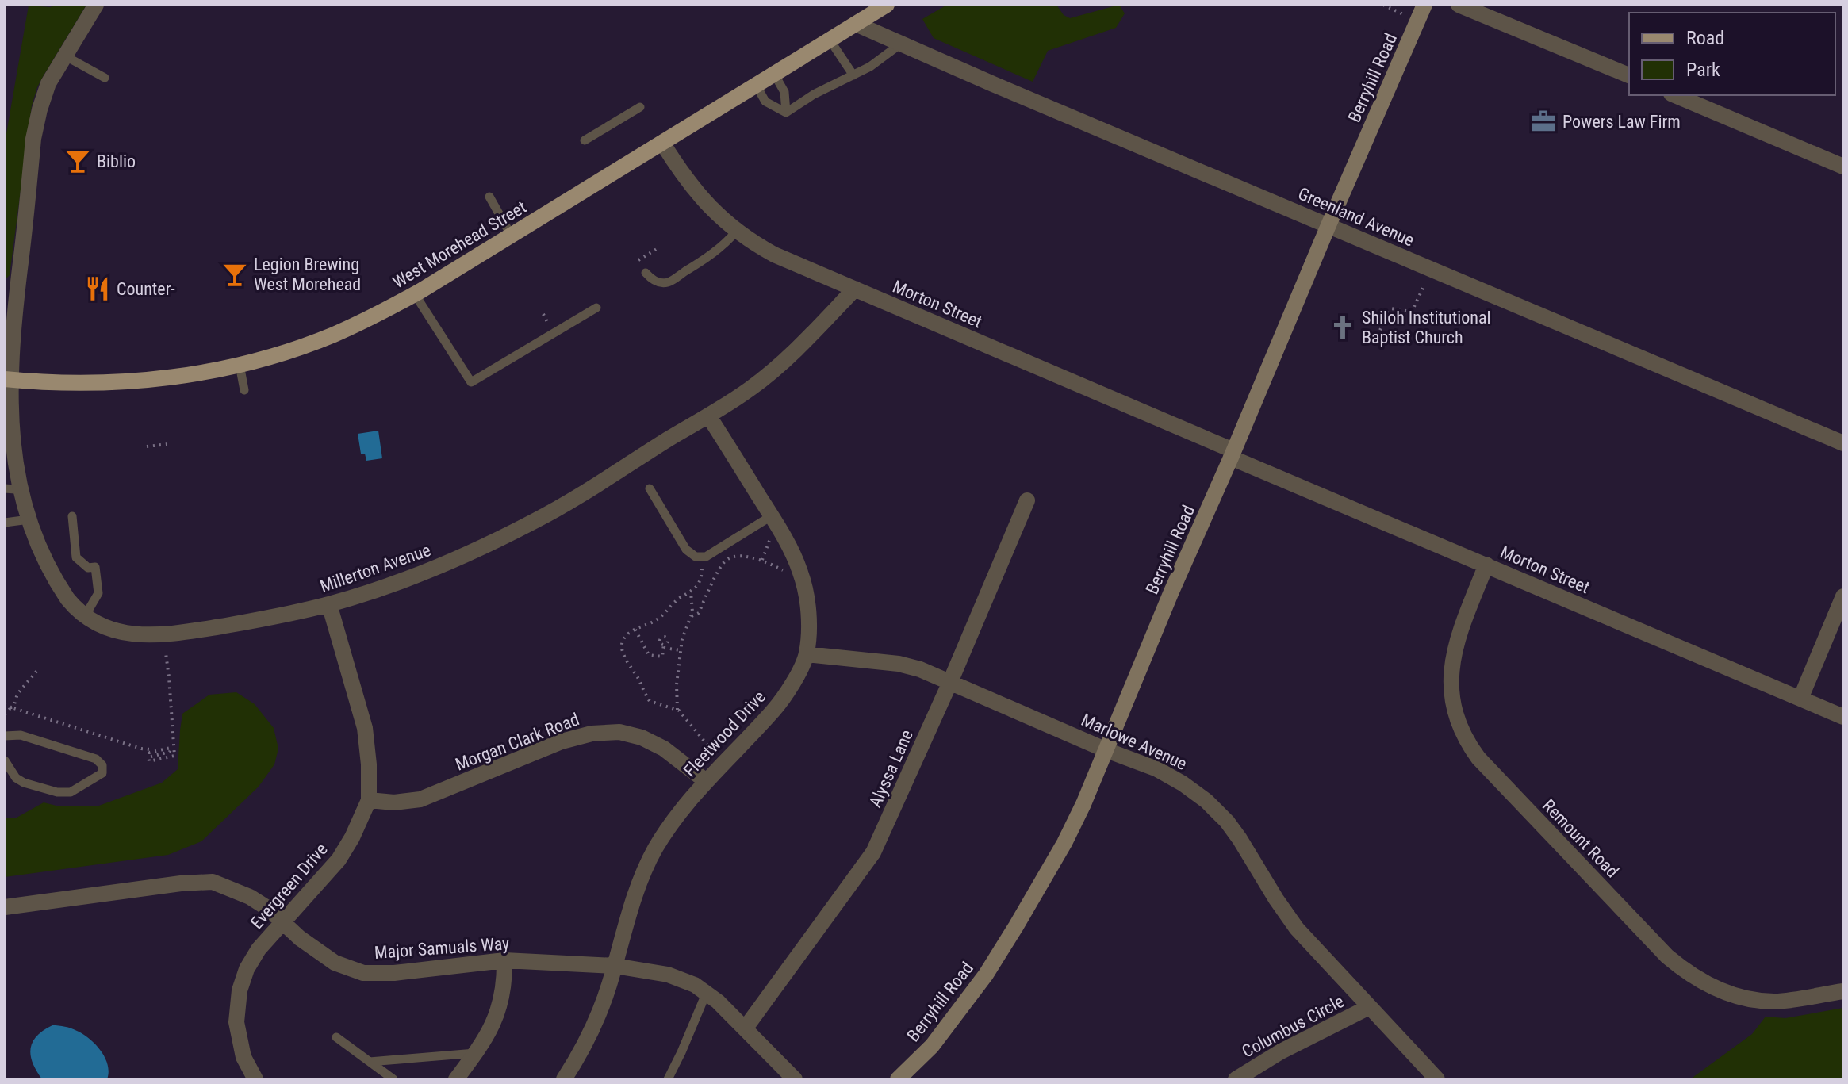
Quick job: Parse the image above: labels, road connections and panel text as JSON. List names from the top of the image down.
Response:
{
  "streets": {
    "main road": ["West Morehead Street"],
    "street": [
      "Berryhill Road",
      "Greenland Avenue",
      "Morton Street",
      "Millerton Avenue",
      "Fleetwood Drive",
      "Morgan Clark Road",
      "Marlowe Avenue",
      "Alyssa Lane",
      "Remount Road",
      "Evergreen Drive",
      "Major Samuals Way",
      "Columbus Circle"
    ]
  },
  "crossings": [
    ["Berryhill Road", "Greenland Avenue"],
    ["Berryhill Road", "Morton Street"],
    ["Berryhill Road", "Marlowe Avenue"],
    ["Greenland Avenue", "West Morehead Street"],
    ["West Morehead Street", "Morton Street"],
    ["West Morehead Street", "Millerton Avenue"],
    ["Morton Street", "Millerton Avenue"],
    ["Morton Street", "Remount Road"],
    ["Millerton Avenue", "Fleetwood Drive"],
    ["Millerton Avenue", "Evergreen Drive"],
    ["Fleetwood Drive", "Morgan Clark Road"],
    ["Fleetwood Drive", "Marlowe Avenue"],
    ["Fleetwood Drive", "Major Samuals Way"],
    ["Morgan Clark Road", "Evergreen Drive"],
    ["Marlowe Avenue", "Alyssa Lane"],
    ["Marlowe Avenue", "Columbus Circle"],
    ["Alyssa Lane", "Major Samuals Way"],
    ["Evergreen Drive", "Major Samuals Way"]
  ],
  "places": {
    "office": ["Powers Law Firm"],
    "bar": ["Biblio", "Legion Brewing West Morehead"],
    "restaurant": ["Counter-"],
    "church": ["Shiloh Institutional Baptist Church"]
  },
  "legend": ["Road", "Park"]
}
